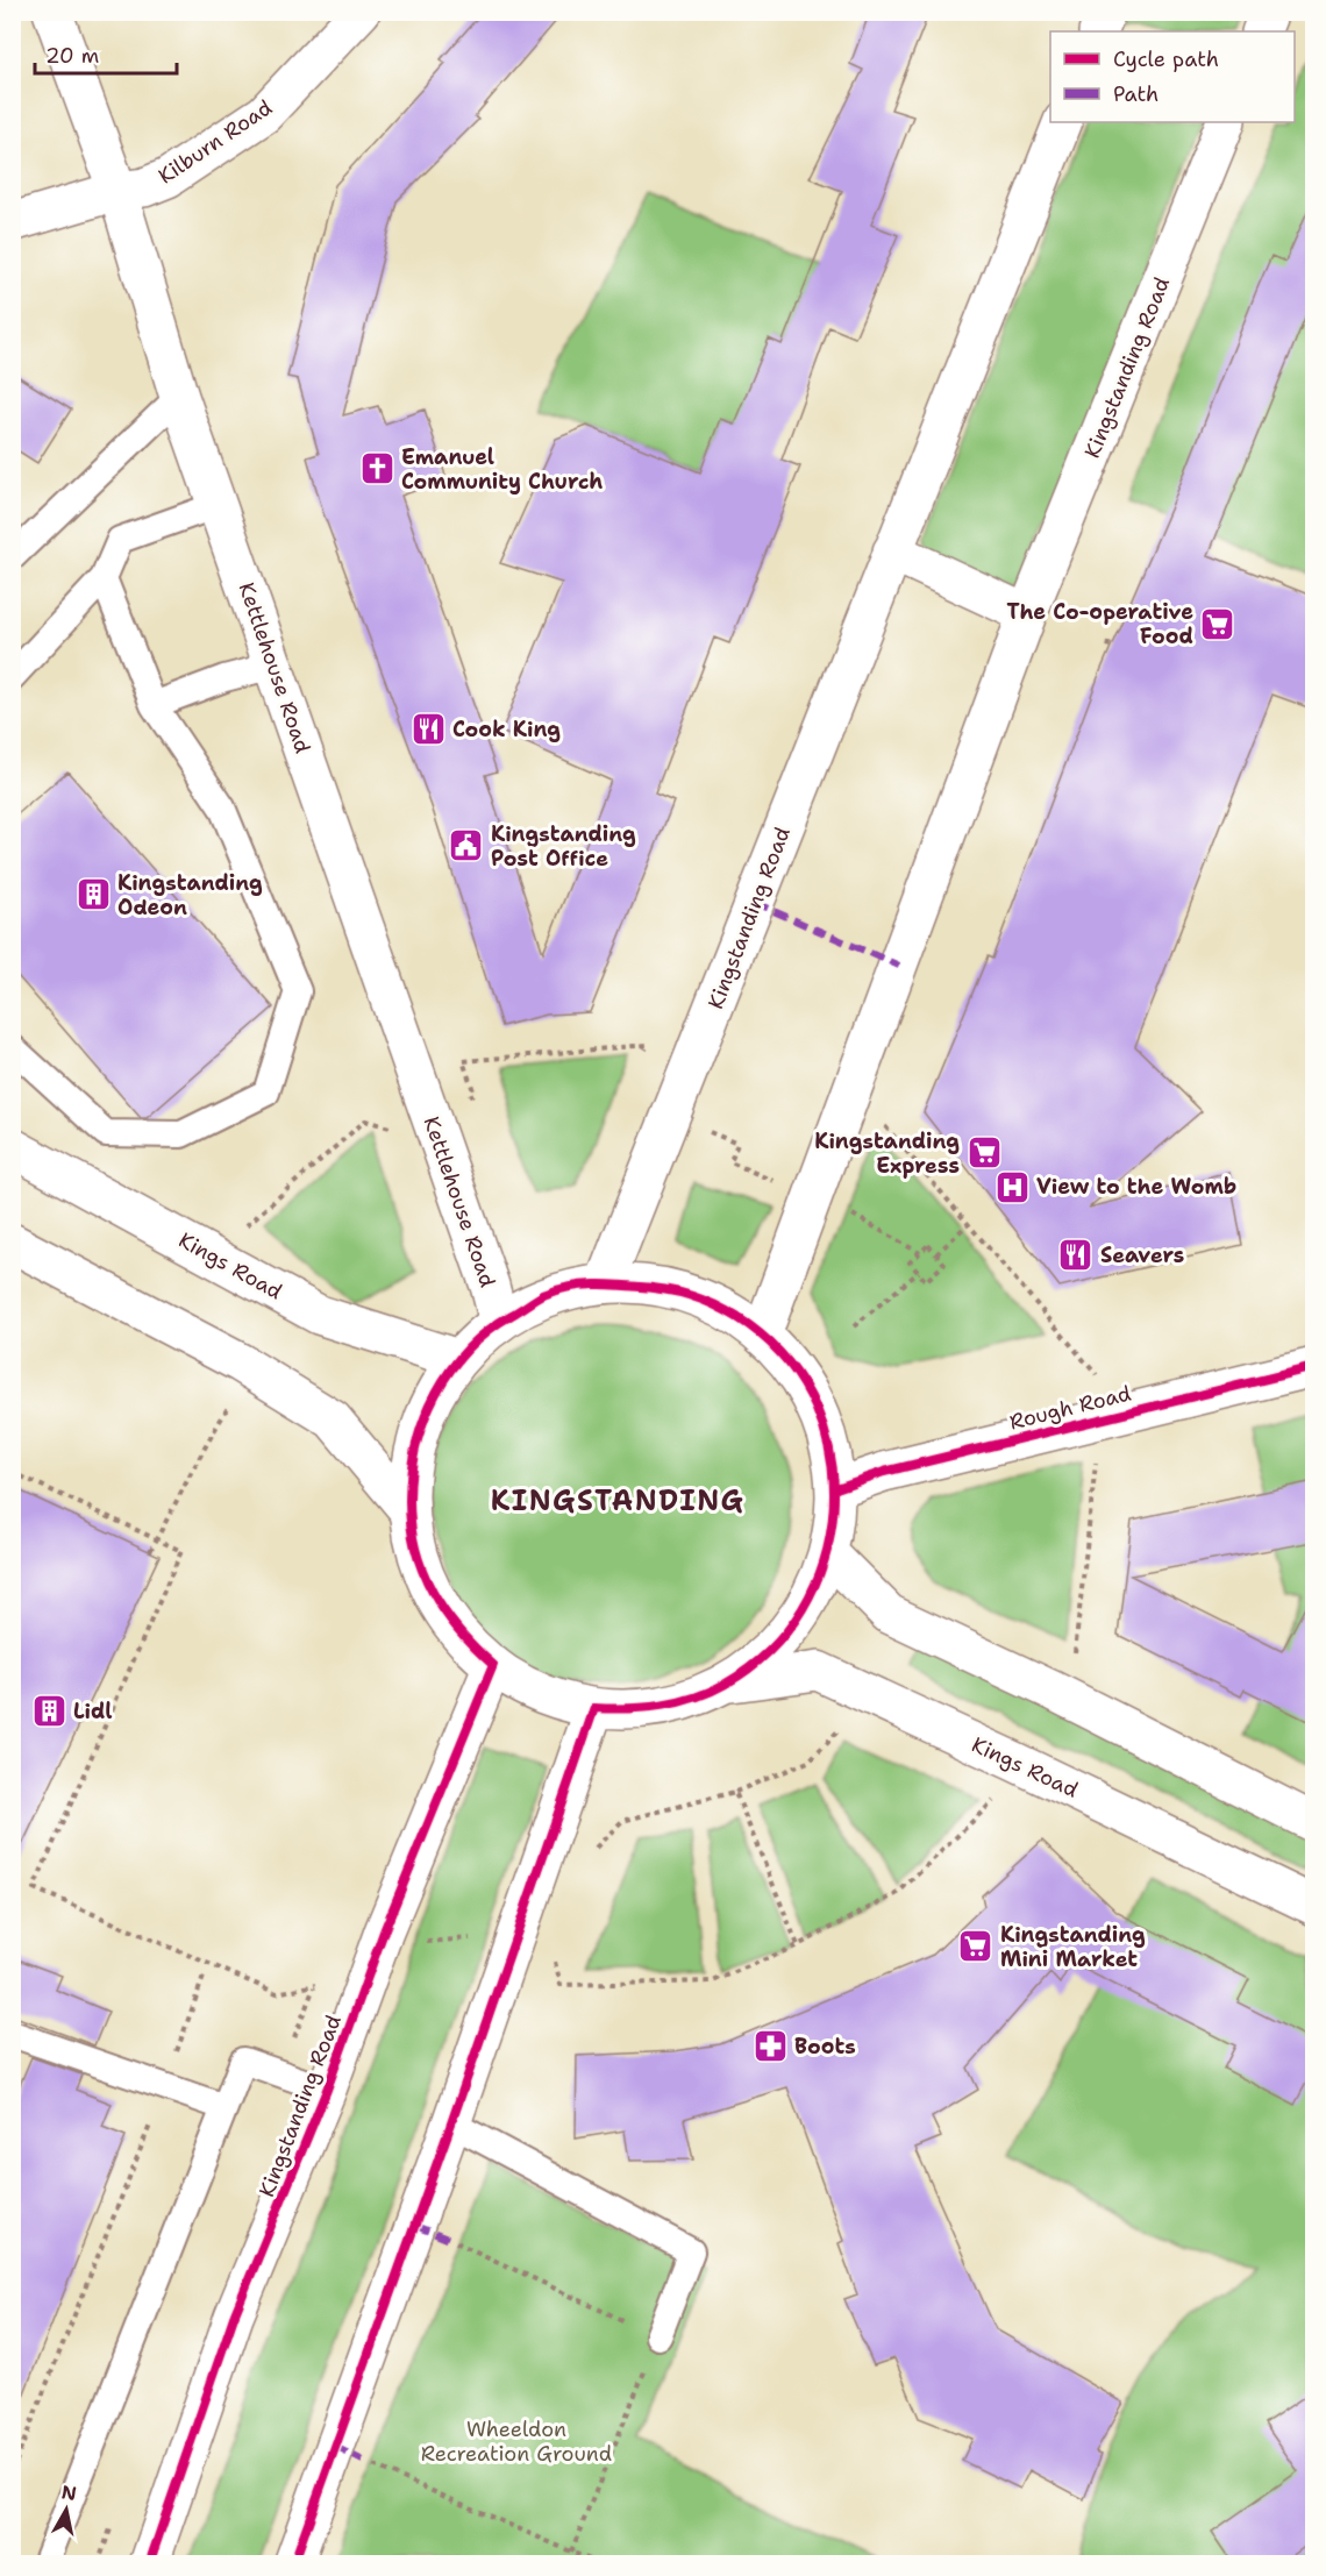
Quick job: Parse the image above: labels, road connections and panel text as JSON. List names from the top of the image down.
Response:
{
  "streets": {
    "main road": [
      "Kilburn Road",
      "Kingstanding Road",
      "Kettlehouse Road",
      "Kings Road",
      "Rough Road"
    ]
  },
  "crossings": [
    ["Kilburn Road", "Kettlehouse Road"]
  ],
  "districts": ["KINGSTANDING"],
  "parks": ["Wheeldon Recreation Ground"],
  "places": {
    "church": ["Emanuel Community Church"],
    "supermarket": ["The Co-operative Food", "Kingstanding Express", "Kingstanding Mini Market"],
    "restaurant": ["Cook King", "Seavers"],
    "public building": ["Kingstanding Post Office"],
    "building": ["Kingstanding Odeon", "Lidl"],
    "hospital": ["View to the Womb"],
    "pharmacy": ["Boots"]
  },
  "legend": ["Cycle path", "Path"],
  "scale_bar": "20 m",
  "north": "top"
}
